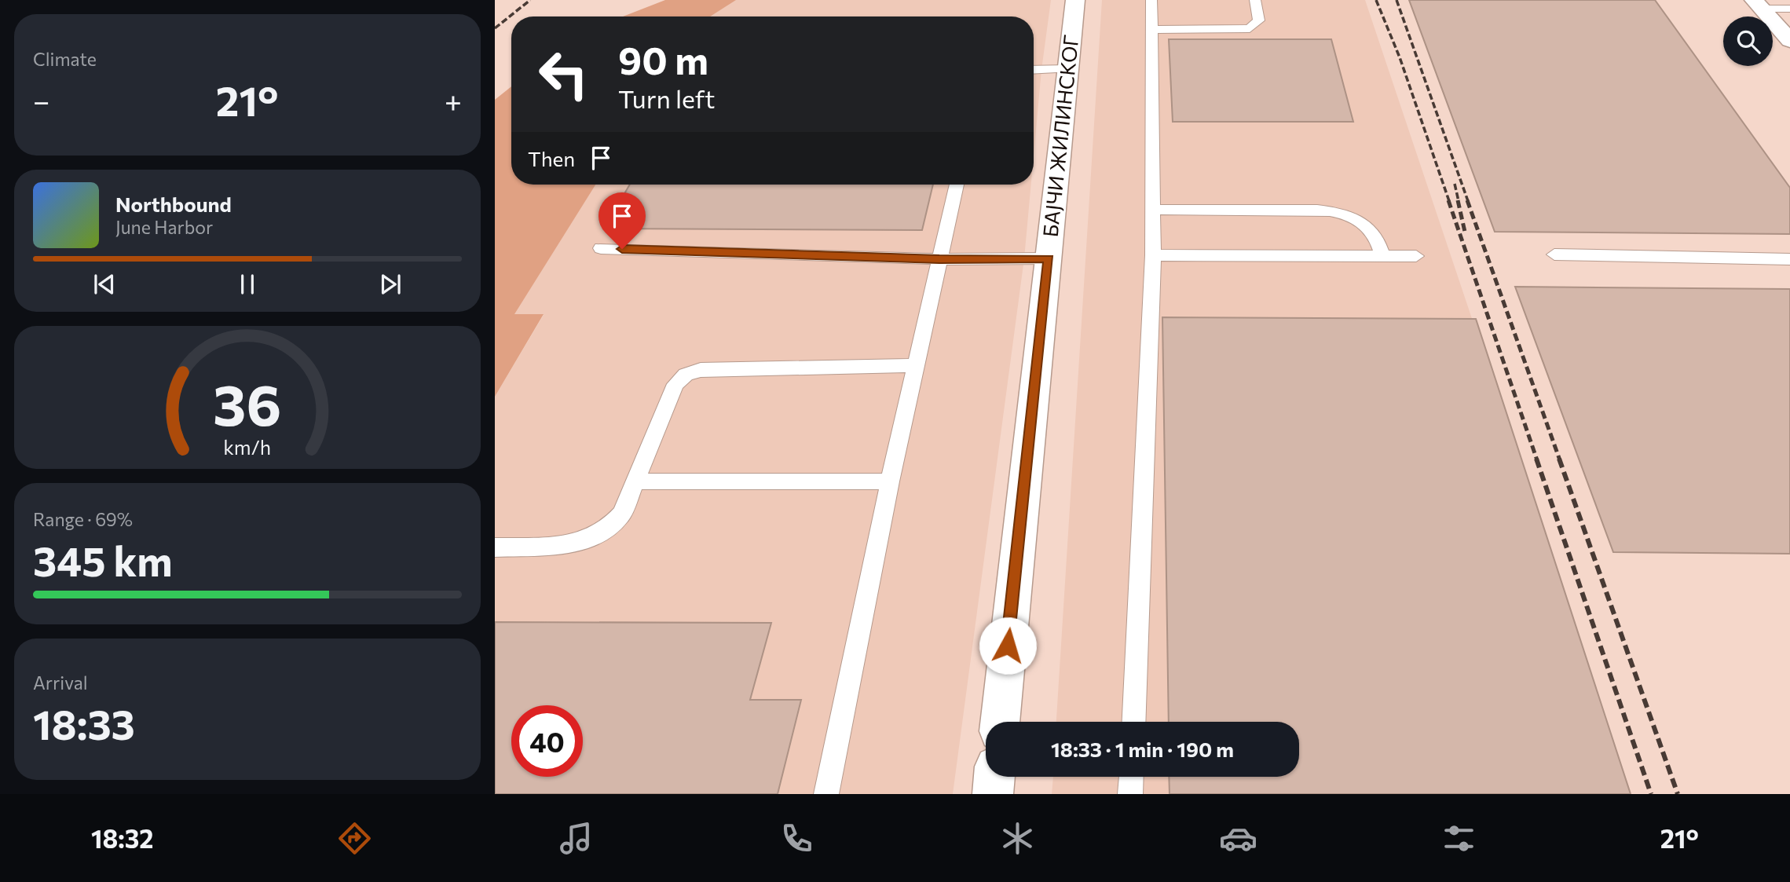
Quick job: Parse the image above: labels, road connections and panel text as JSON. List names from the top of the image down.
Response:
{
  "streets": {
    "street": ["БАЈЧИ ЖИЛИНСКОГ"]
  },
  "page": {
    "tile": [
      "Climate",
      ["Range · 69%", "345 km"],
      ["Arrival", "18:33"]
    ],
    "turn": ["90 m", "Turn left"],
    "heat": ["−", "21°", "+"],
    "then": "Then",
    "song": ["Northbound", "June Harbor"],
    "limit": "40",
    "trip": "18:33 · 1 min · 190 m",
    "tabs": ["18:32", "21°"],
    "gauge": ["36", "km/h"]
  }
}
